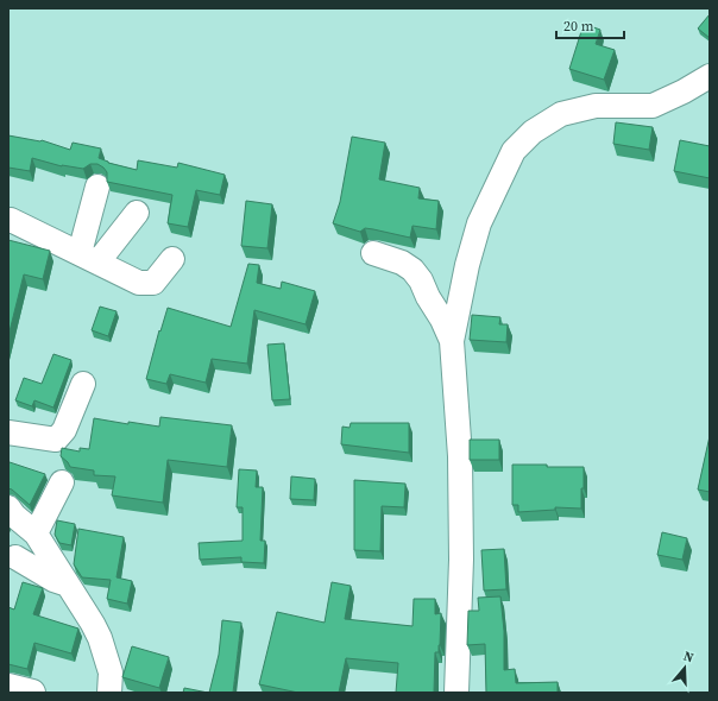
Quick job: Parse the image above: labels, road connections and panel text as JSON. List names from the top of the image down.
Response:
{
  "scale_bar": "20 m",
  "north": "top"
}
